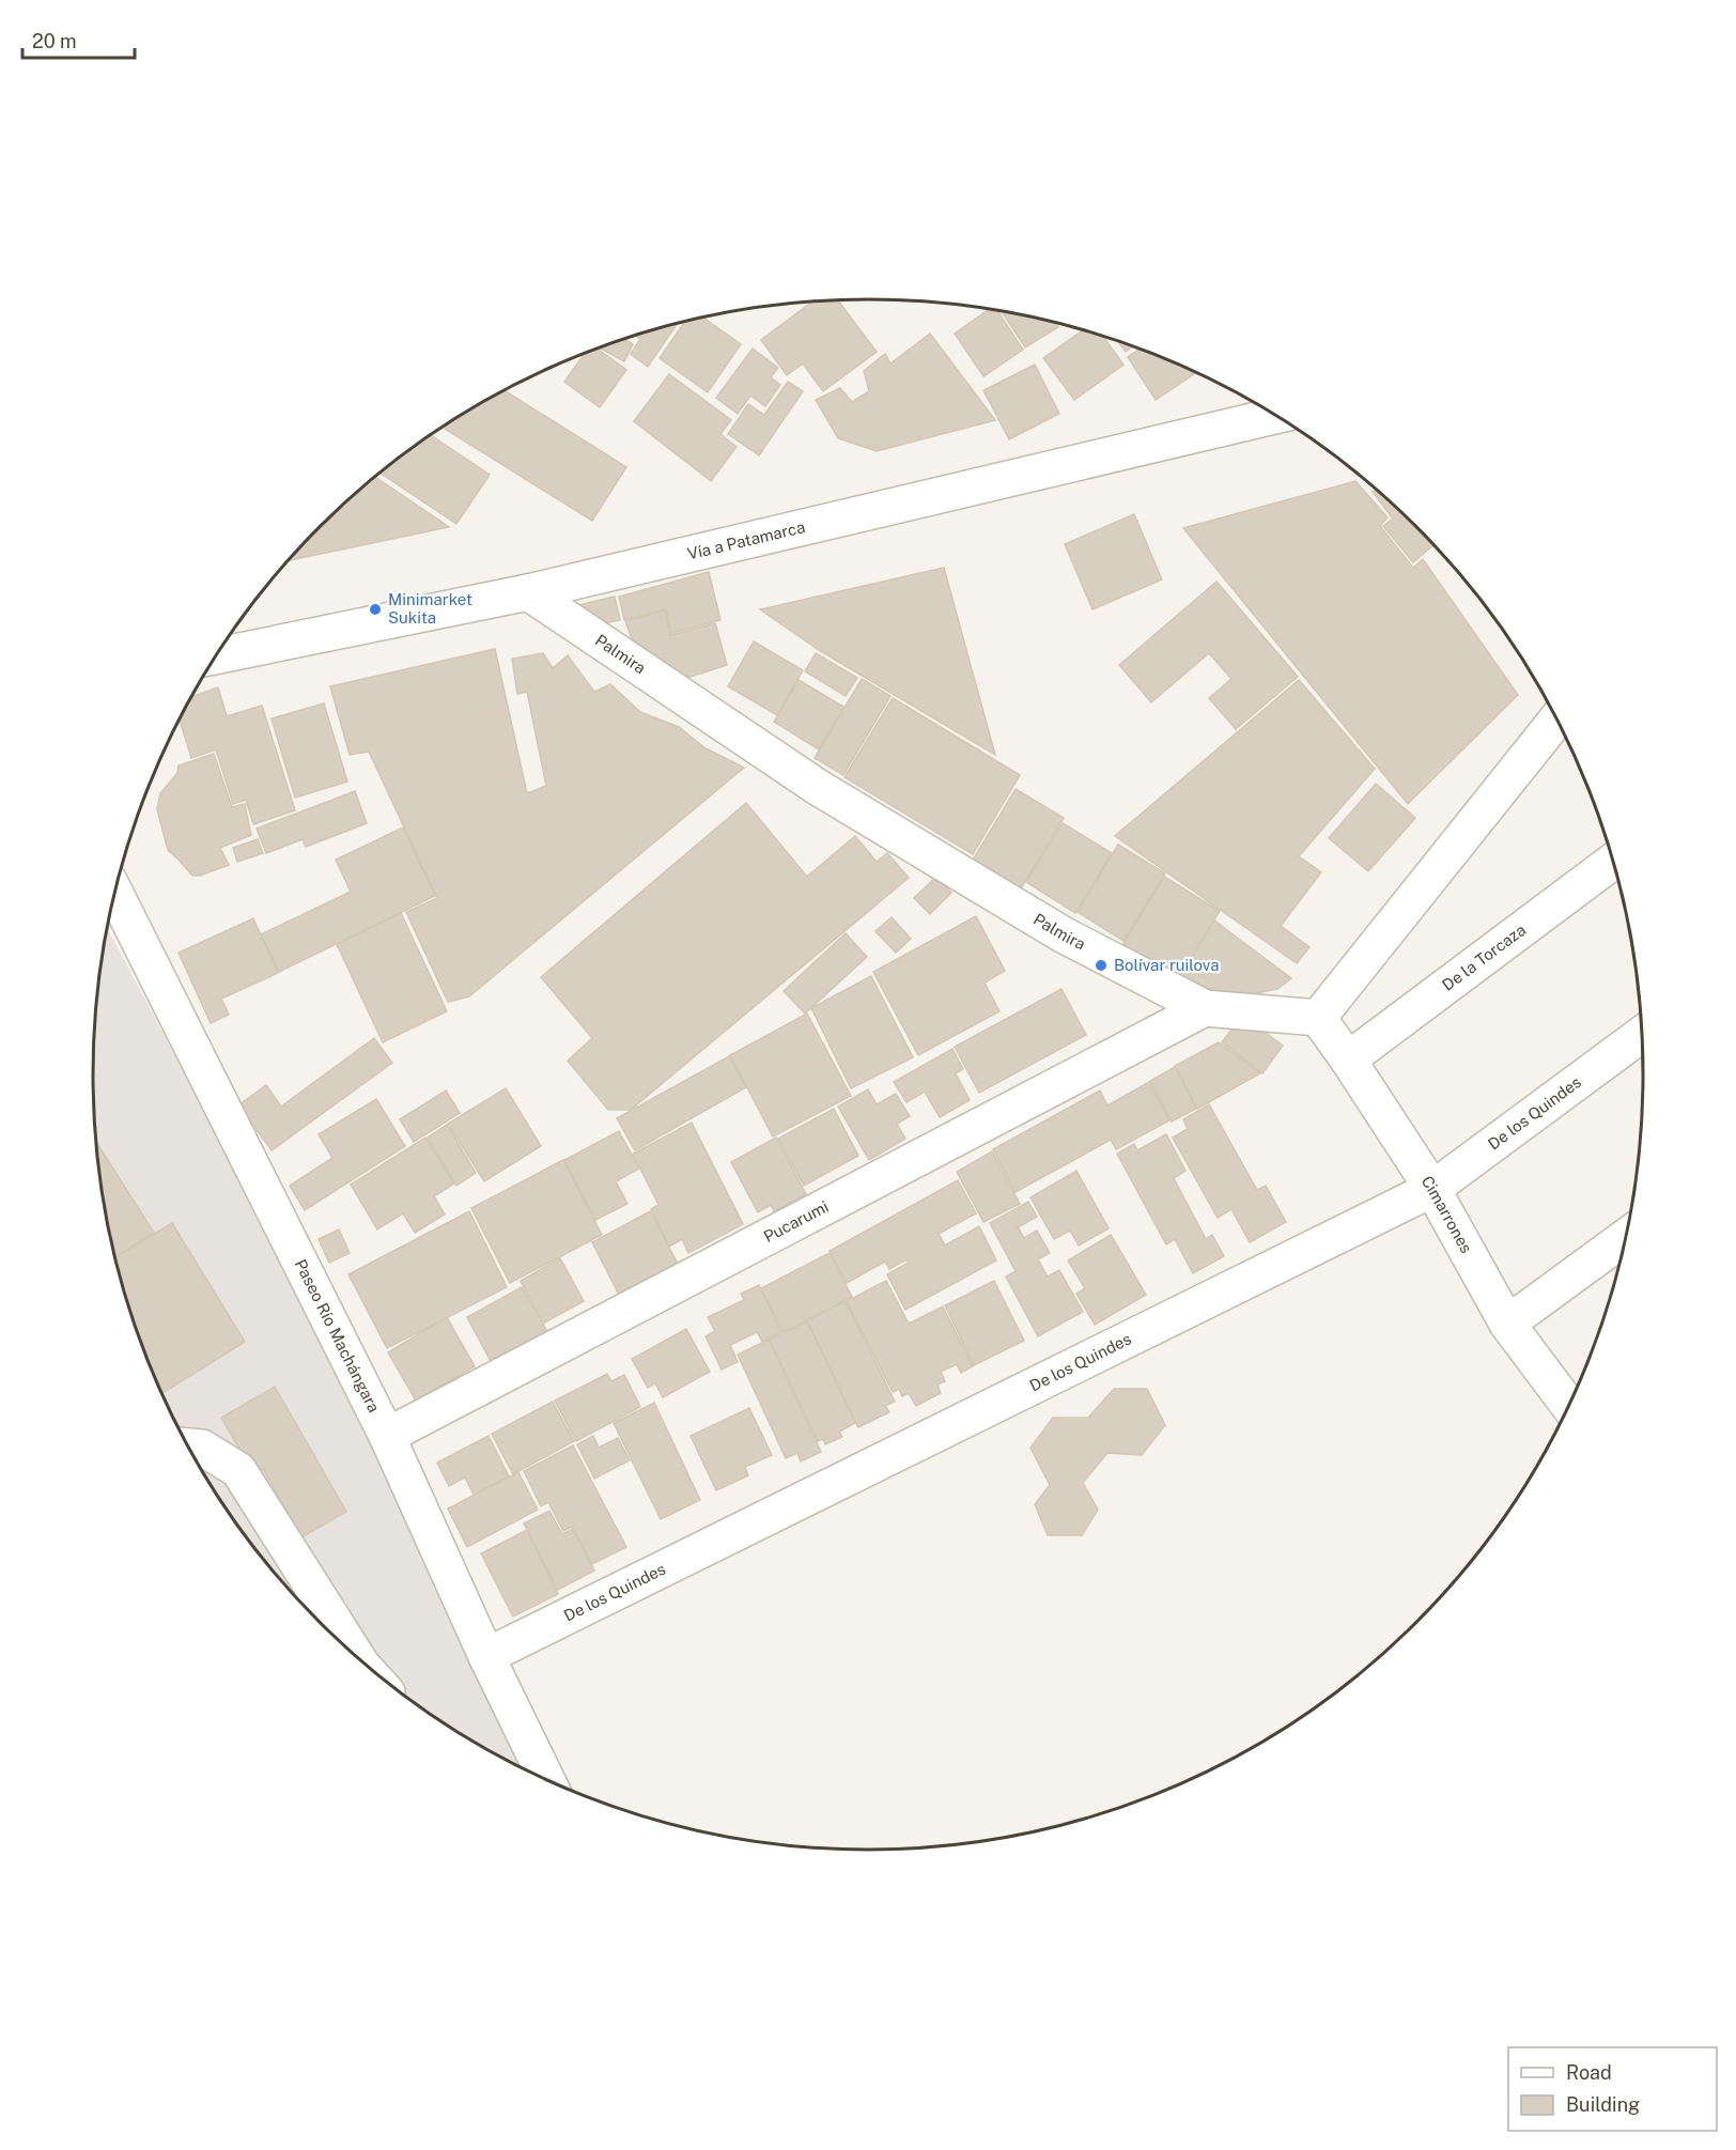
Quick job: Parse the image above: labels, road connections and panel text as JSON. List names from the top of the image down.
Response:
{
  "streets": {
    "street": [
      "Vía a Patamarca",
      "Palmira",
      "De la Torcaza",
      "De los Quindes",
      "Cimarrones",
      "Pucarumi",
      "Paseo Río Machángara"
    ]
  },
  "crossings": [
    ["Vía a Patamarca", "Palmira"],
    ["Palmira", "Cimarrones"],
    ["Palmira", "Pucarumi"],
    ["De la Torcaza", "Cimarrones"],
    ["De los Quindes", "Cimarrones"],
    ["De los Quindes", "Paseo Río Machángara"],
    ["Pucarumi", "Paseo Río Machángara"]
  ],
  "places": ["Minimarket Sukita", "Bolívar ruilova"],
  "legend": ["Road", "Building"],
  "scale_bar": "20 m"
}
